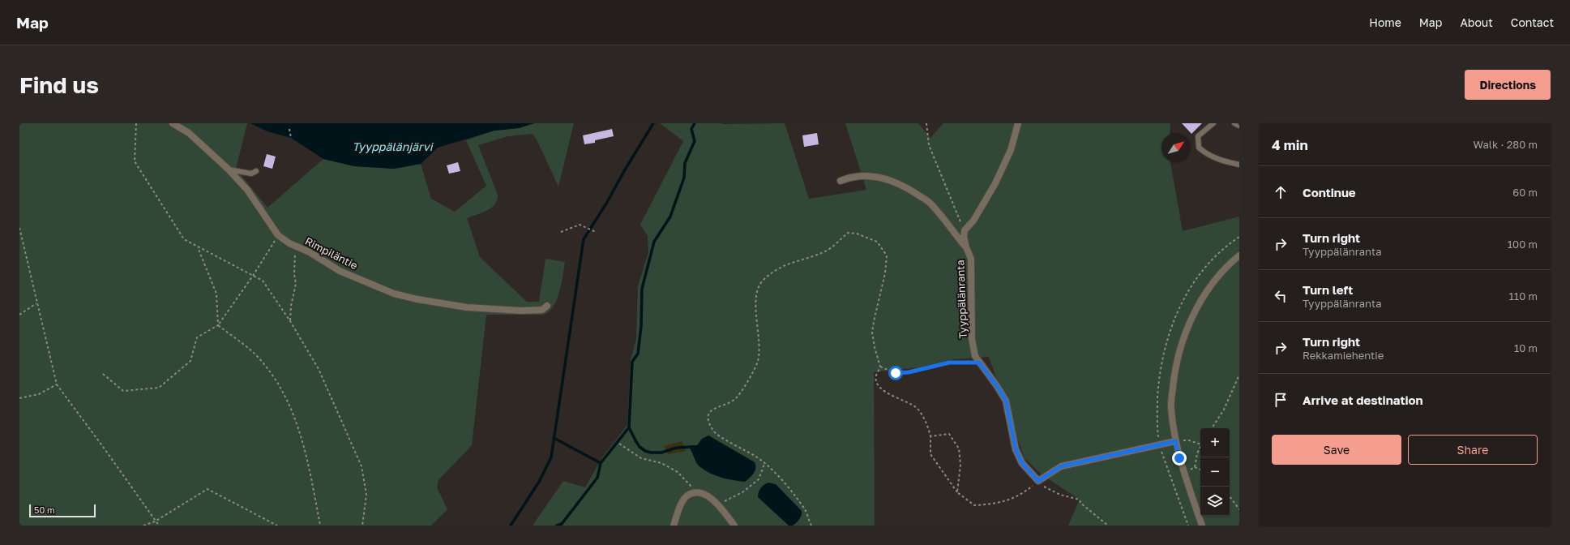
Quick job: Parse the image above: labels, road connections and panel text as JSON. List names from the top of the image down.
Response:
{
  "streets": {
    "street": ["Rimpiläntie", "Tyyppälänranta"]
  },
  "water": ["Tyyppälänjärvi"],
  "scale_bar": "50 m",
  "north": "top right",
  "page": {
    "header": "Map",
    "nav": [
      "Home",
      "Map",
      "About",
      "Contact"
    ],
    "buttons": [
      "Directions",
      ["Save", "Share"]
    ],
    "title": "Find us",
    "heading": ["4 min", "Walk · 280 m"],
    "list": [
      ["Continue", "60 m"],
      ["Turn right", "Tyyppälänranta", "100 m"],
      ["Turn left", "Tyyppälänranta", "110 m"],
      ["Turn right", "Rekkamiehentie", "10 m"],
      "Arrive at destination"
    ],
    "map_buttons": ["+", "−"],
    "scale": "50 m"
  }
}
